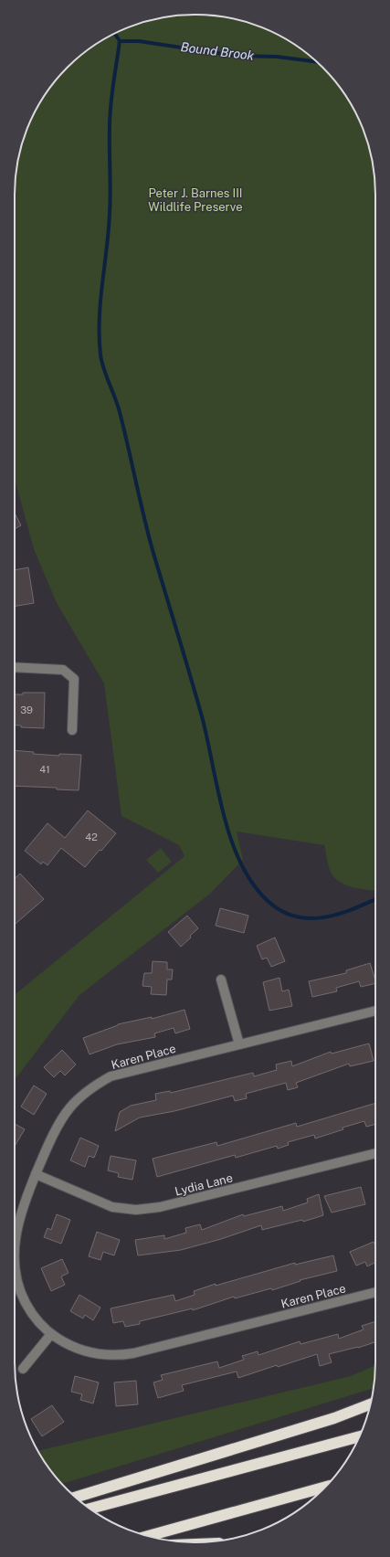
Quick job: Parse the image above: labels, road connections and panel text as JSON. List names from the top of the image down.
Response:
{
  "streets": {
    "street": ["Karen Place", "Lydia Lane"]
  },
  "crossings": [
    ["Karen Place", "Lydia Lane"]
  ],
  "water": ["Bound Brook"],
  "parks": ["Peter J. Barnes III Wildlife Preserve"],
  "house_numbers": ["39", "41", "42"]
}
